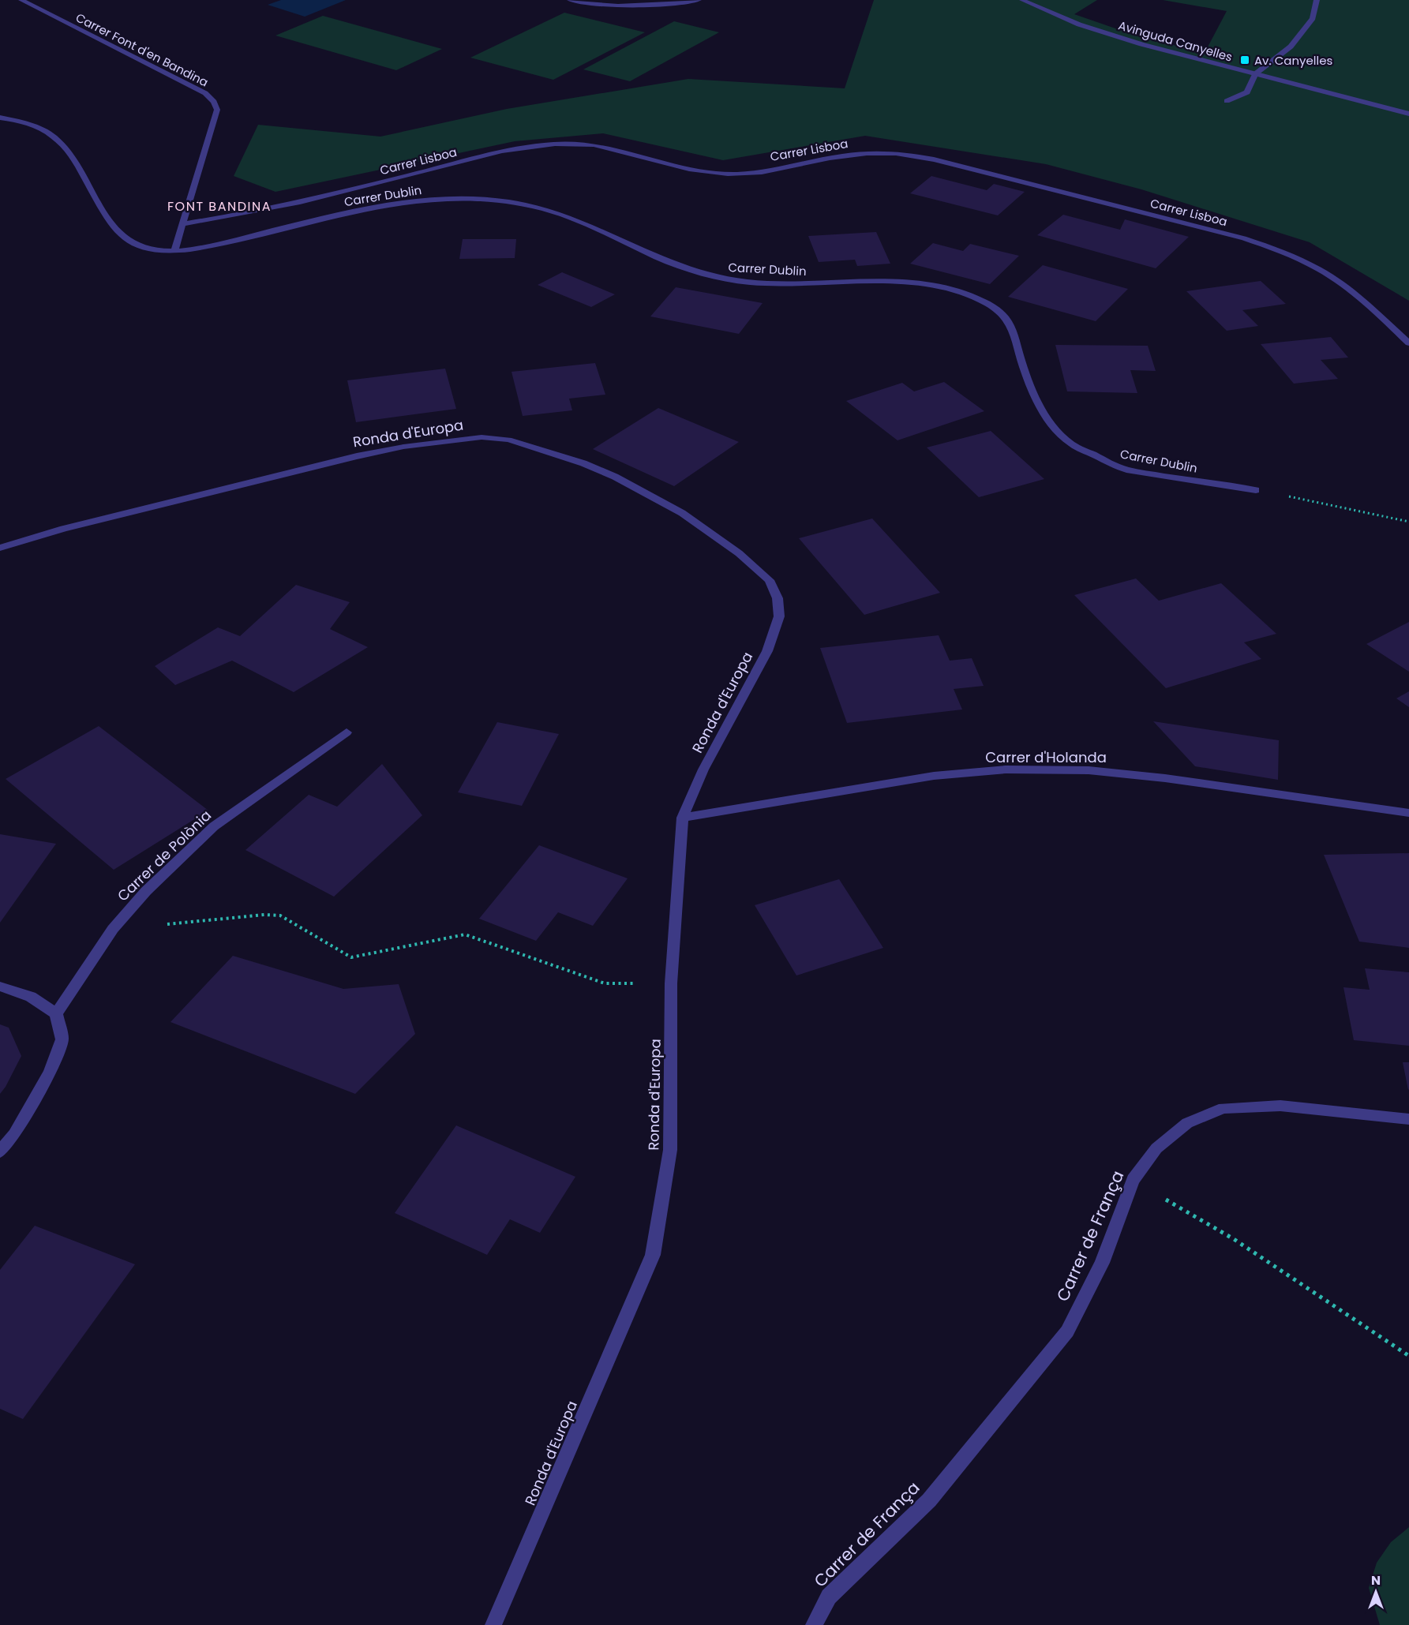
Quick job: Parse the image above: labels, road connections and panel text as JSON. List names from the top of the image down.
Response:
{
  "streets": {
    "street": [
      "Avinguda Canyelles",
      "Carrer Font d'en Bandina",
      "Carrer Lisboa",
      "Carrer Dublin",
      "Ronda d'Europa",
      "Carrer d'Holanda",
      "Carrer de Polònia",
      "Carrer de França"
    ]
  },
  "crossings": [
    ["Carrer Font d'en Bandina", "Carrer Lisboa"],
    ["Carrer Font d'en Bandina", "Carrer Dublin"],
    ["Ronda d'Europa", "Carrer d'Holanda"]
  ],
  "districts": ["FONT BANDINA"],
  "places": {
    "transit": ["Av. Canyelles"]
  },
  "north": "top"
}
